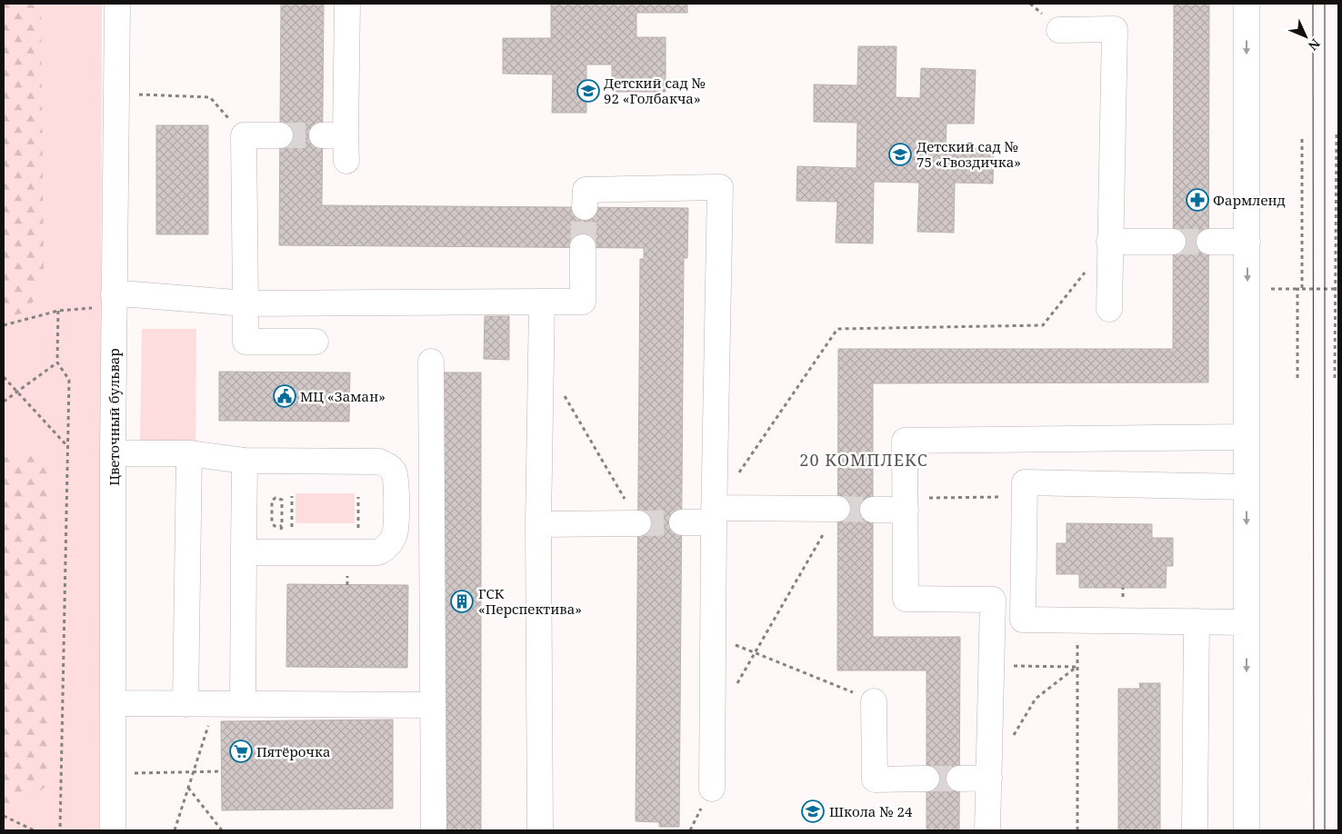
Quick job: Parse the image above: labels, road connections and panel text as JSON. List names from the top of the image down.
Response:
{
  "streets": {
    "street": ["Цветочный бульвар"]
  },
  "districts": ["20 КОМПЛЕКС"],
  "places": {
    "school or university": ["Детский сад № 92 «Голбакча»", "Детский сад № 75 «Гвоздичка»", "Школа № 24"],
    "pharmacy": ["Фармленд"],
    "public building": ["МЦ «Заман»"],
    "building": ["ГСК «Перспектива»"],
    "supermarket": ["Пятёрочка"]
  },
  "north": "bottom right"
}
